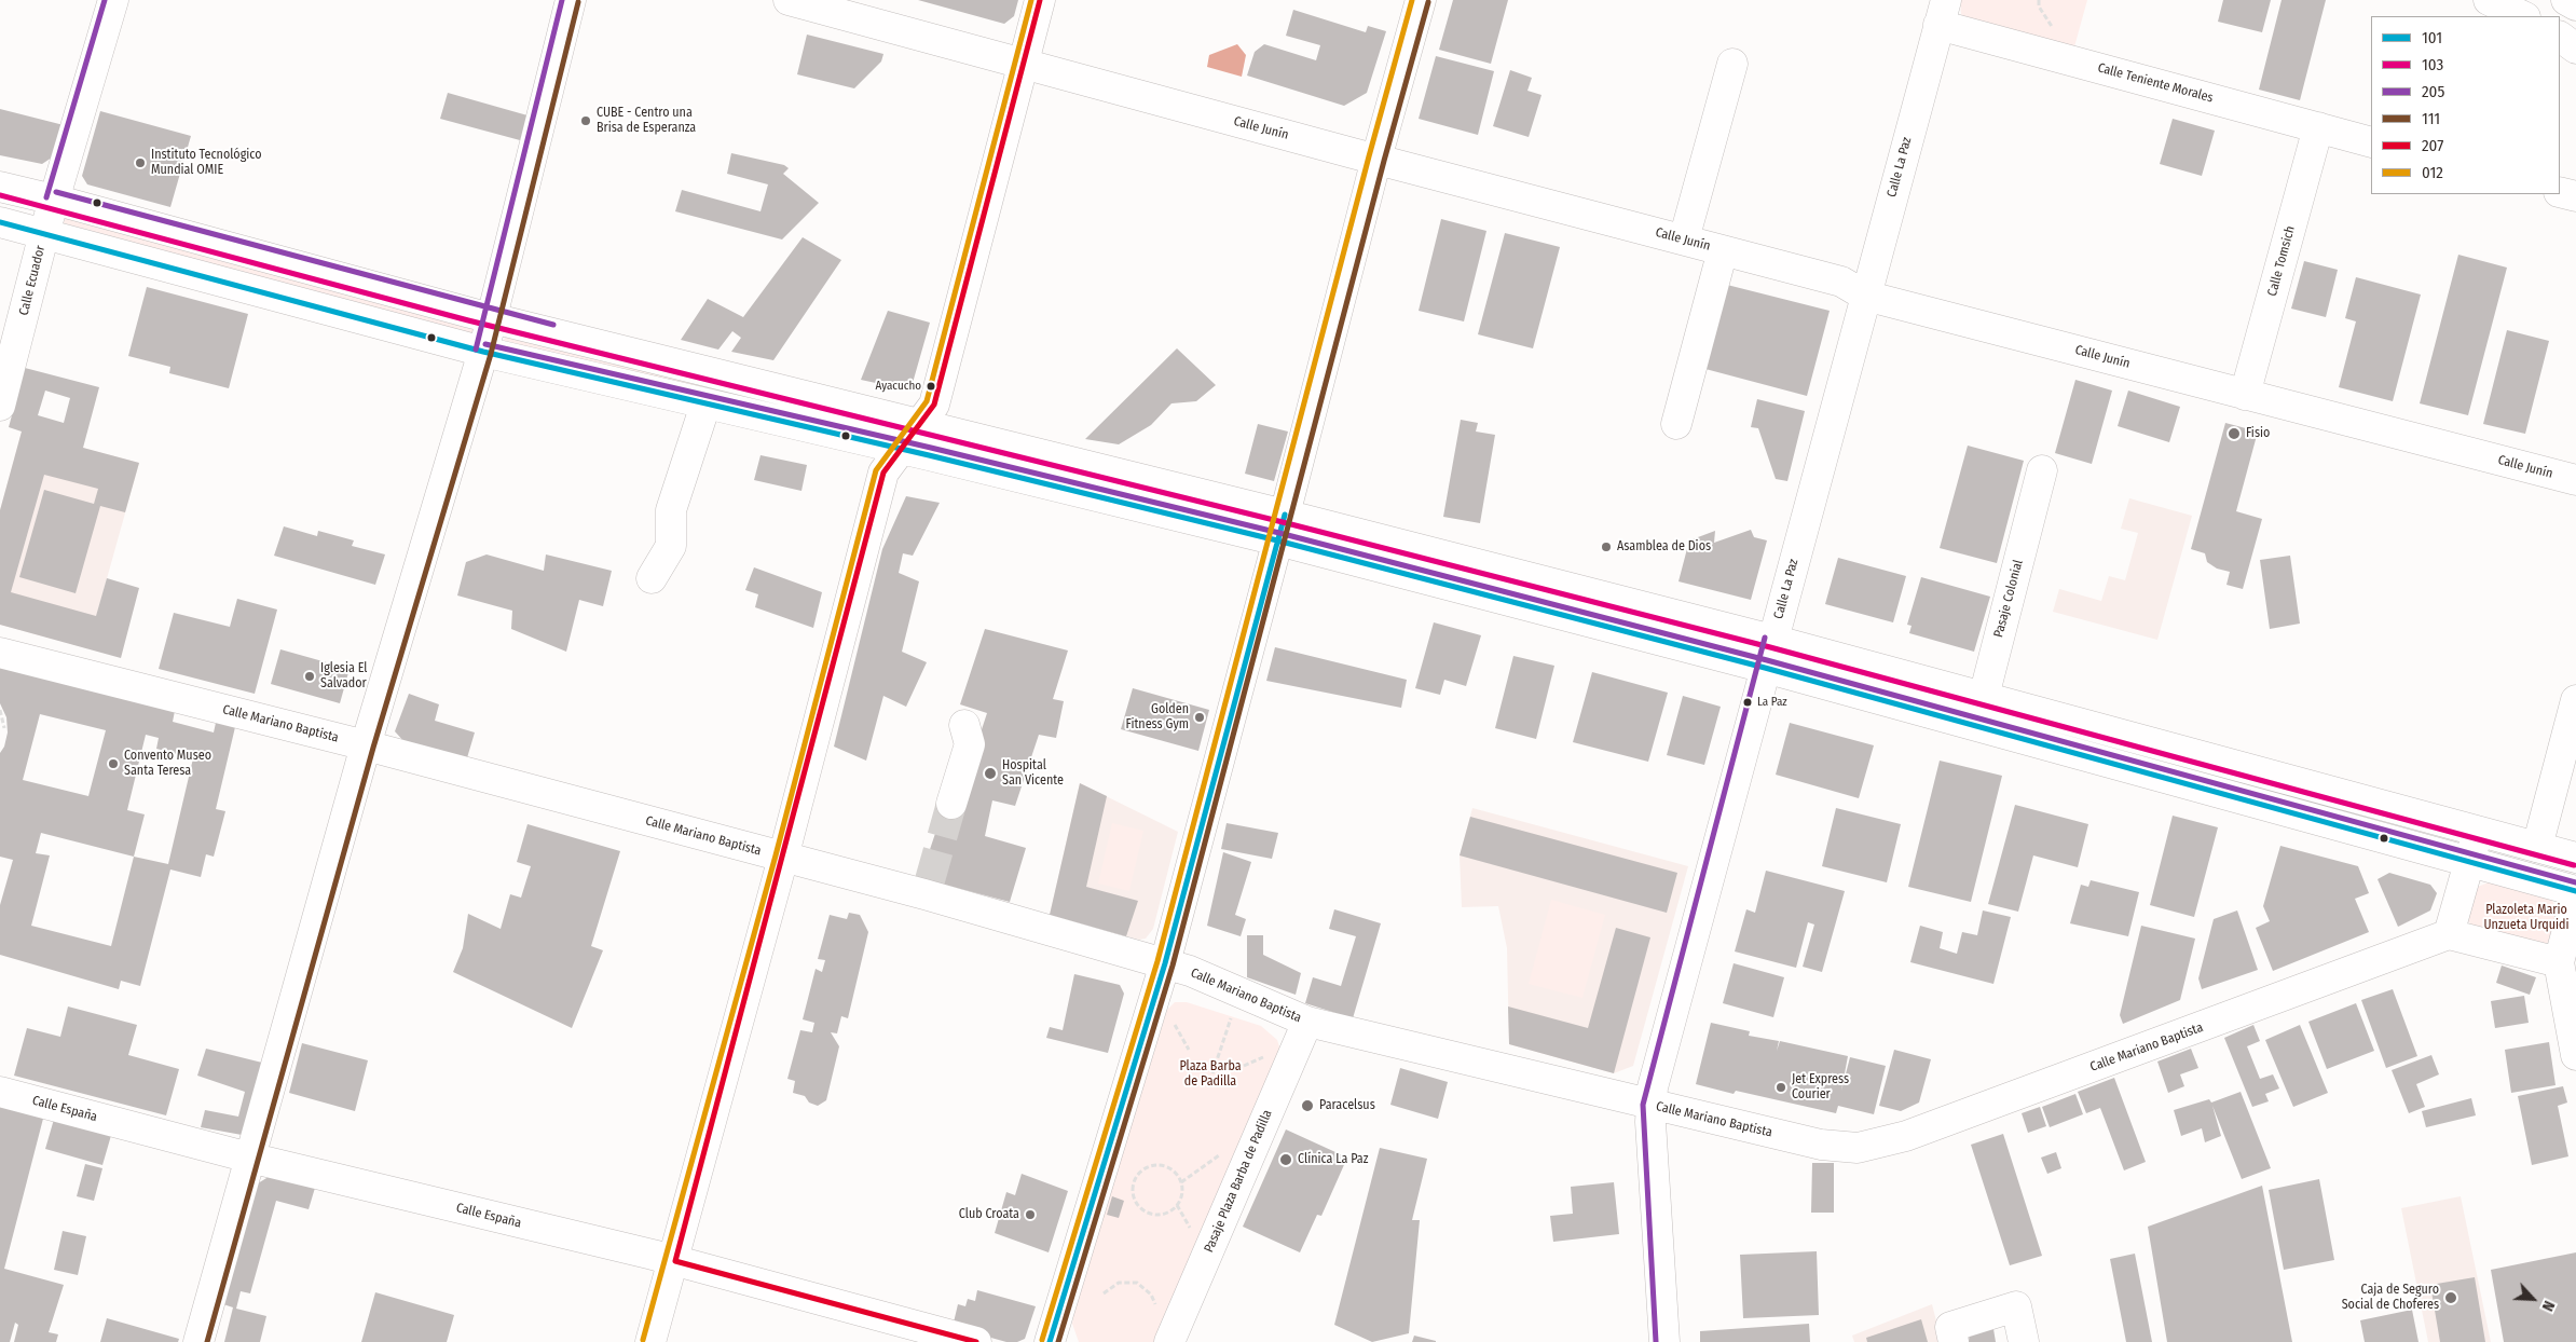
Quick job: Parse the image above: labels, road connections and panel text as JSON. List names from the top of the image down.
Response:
{
  "streets": {
    "street": [
      "Calle Teniente Morales",
      "Calle Junín",
      "Calle La Paz",
      "Calle Tomsich",
      "Calle Ecuador",
      "Pasaje Colonial",
      "Calle Mariano Baptista",
      "Calle España",
      "Pasaje Plaza Barba de Padilla"
    ]
  },
  "crossings": [
    ["Calle Teniente Morales", "Calle La Paz"],
    ["Calle Teniente Morales", "Calle Tomsich"],
    ["Calle Junín", "Calle La Paz"],
    ["Calle Junín", "Calle Tomsich"],
    ["Calle La Paz", "Calle Mariano Baptista"],
    ["Calle Mariano Baptista", "Pasaje Plaza Barba de Padilla"]
  ],
  "parks": ["Plazoleta Mario Unzueta Urquidi", "Plaza Barba de Padilla"],
  "places": [
    "CUBE - Centro una Brisa de Esperanza",
    "Instituto Tecnológico Mundial OMIE",
    "Ayacucho",
    "Fisio",
    "Asamblea de Dios",
    "Iglesia El Salvador",
    "La Paz",
    "Golden Fitness Gym",
    "Convento Museo Santa Teresa",
    "Hospital San Vicente",
    "Jet Express Courier",
    "Paracelsus",
    "Clínica La Paz",
    "Club Croata",
    "Caja de Seguro Social de Choferes"
  ],
  "lines": [
    "transit line 205",
    "transit line 207",
    "transit line 012",
    "transit line 111",
    "transit line 103",
    "transit line 101"
  ],
  "legend": [
    "101",
    "103",
    "205",
    "111",
    "207",
    "012"
  ],
  "north": "bottom right"
}
